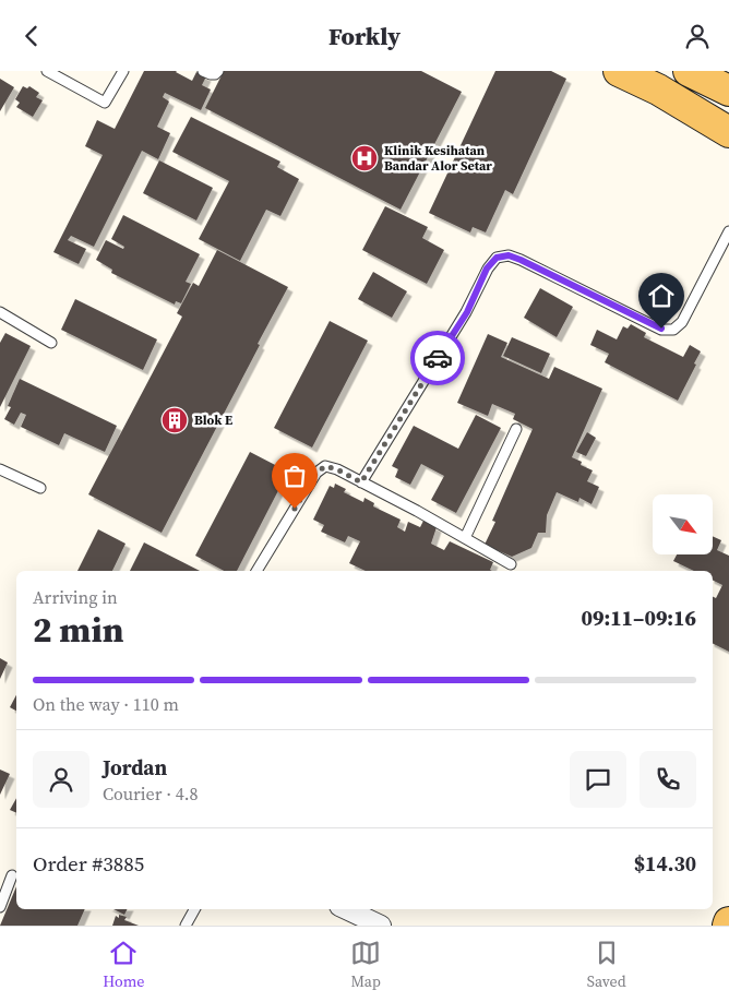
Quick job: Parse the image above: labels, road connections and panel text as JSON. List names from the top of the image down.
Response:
{
  "places": {
    "hospital": ["Klinik Kesihatan Bandar Alor Setar"],
    "building": ["Blok E"]
  },
  "north": "bottom right",
  "page": {
    "header": "Forkly",
    "heading": ["2 min", "Arriving in", "09:11–09:16"],
    "panel": [
      "Jordan",
      "Courier · 4.8",
      "Order #3885",
      "$14.30"
    ],
    "bar": "On the way · 110 m",
    "tabs": ["Home", "Map", "Saved"]
  }
}
